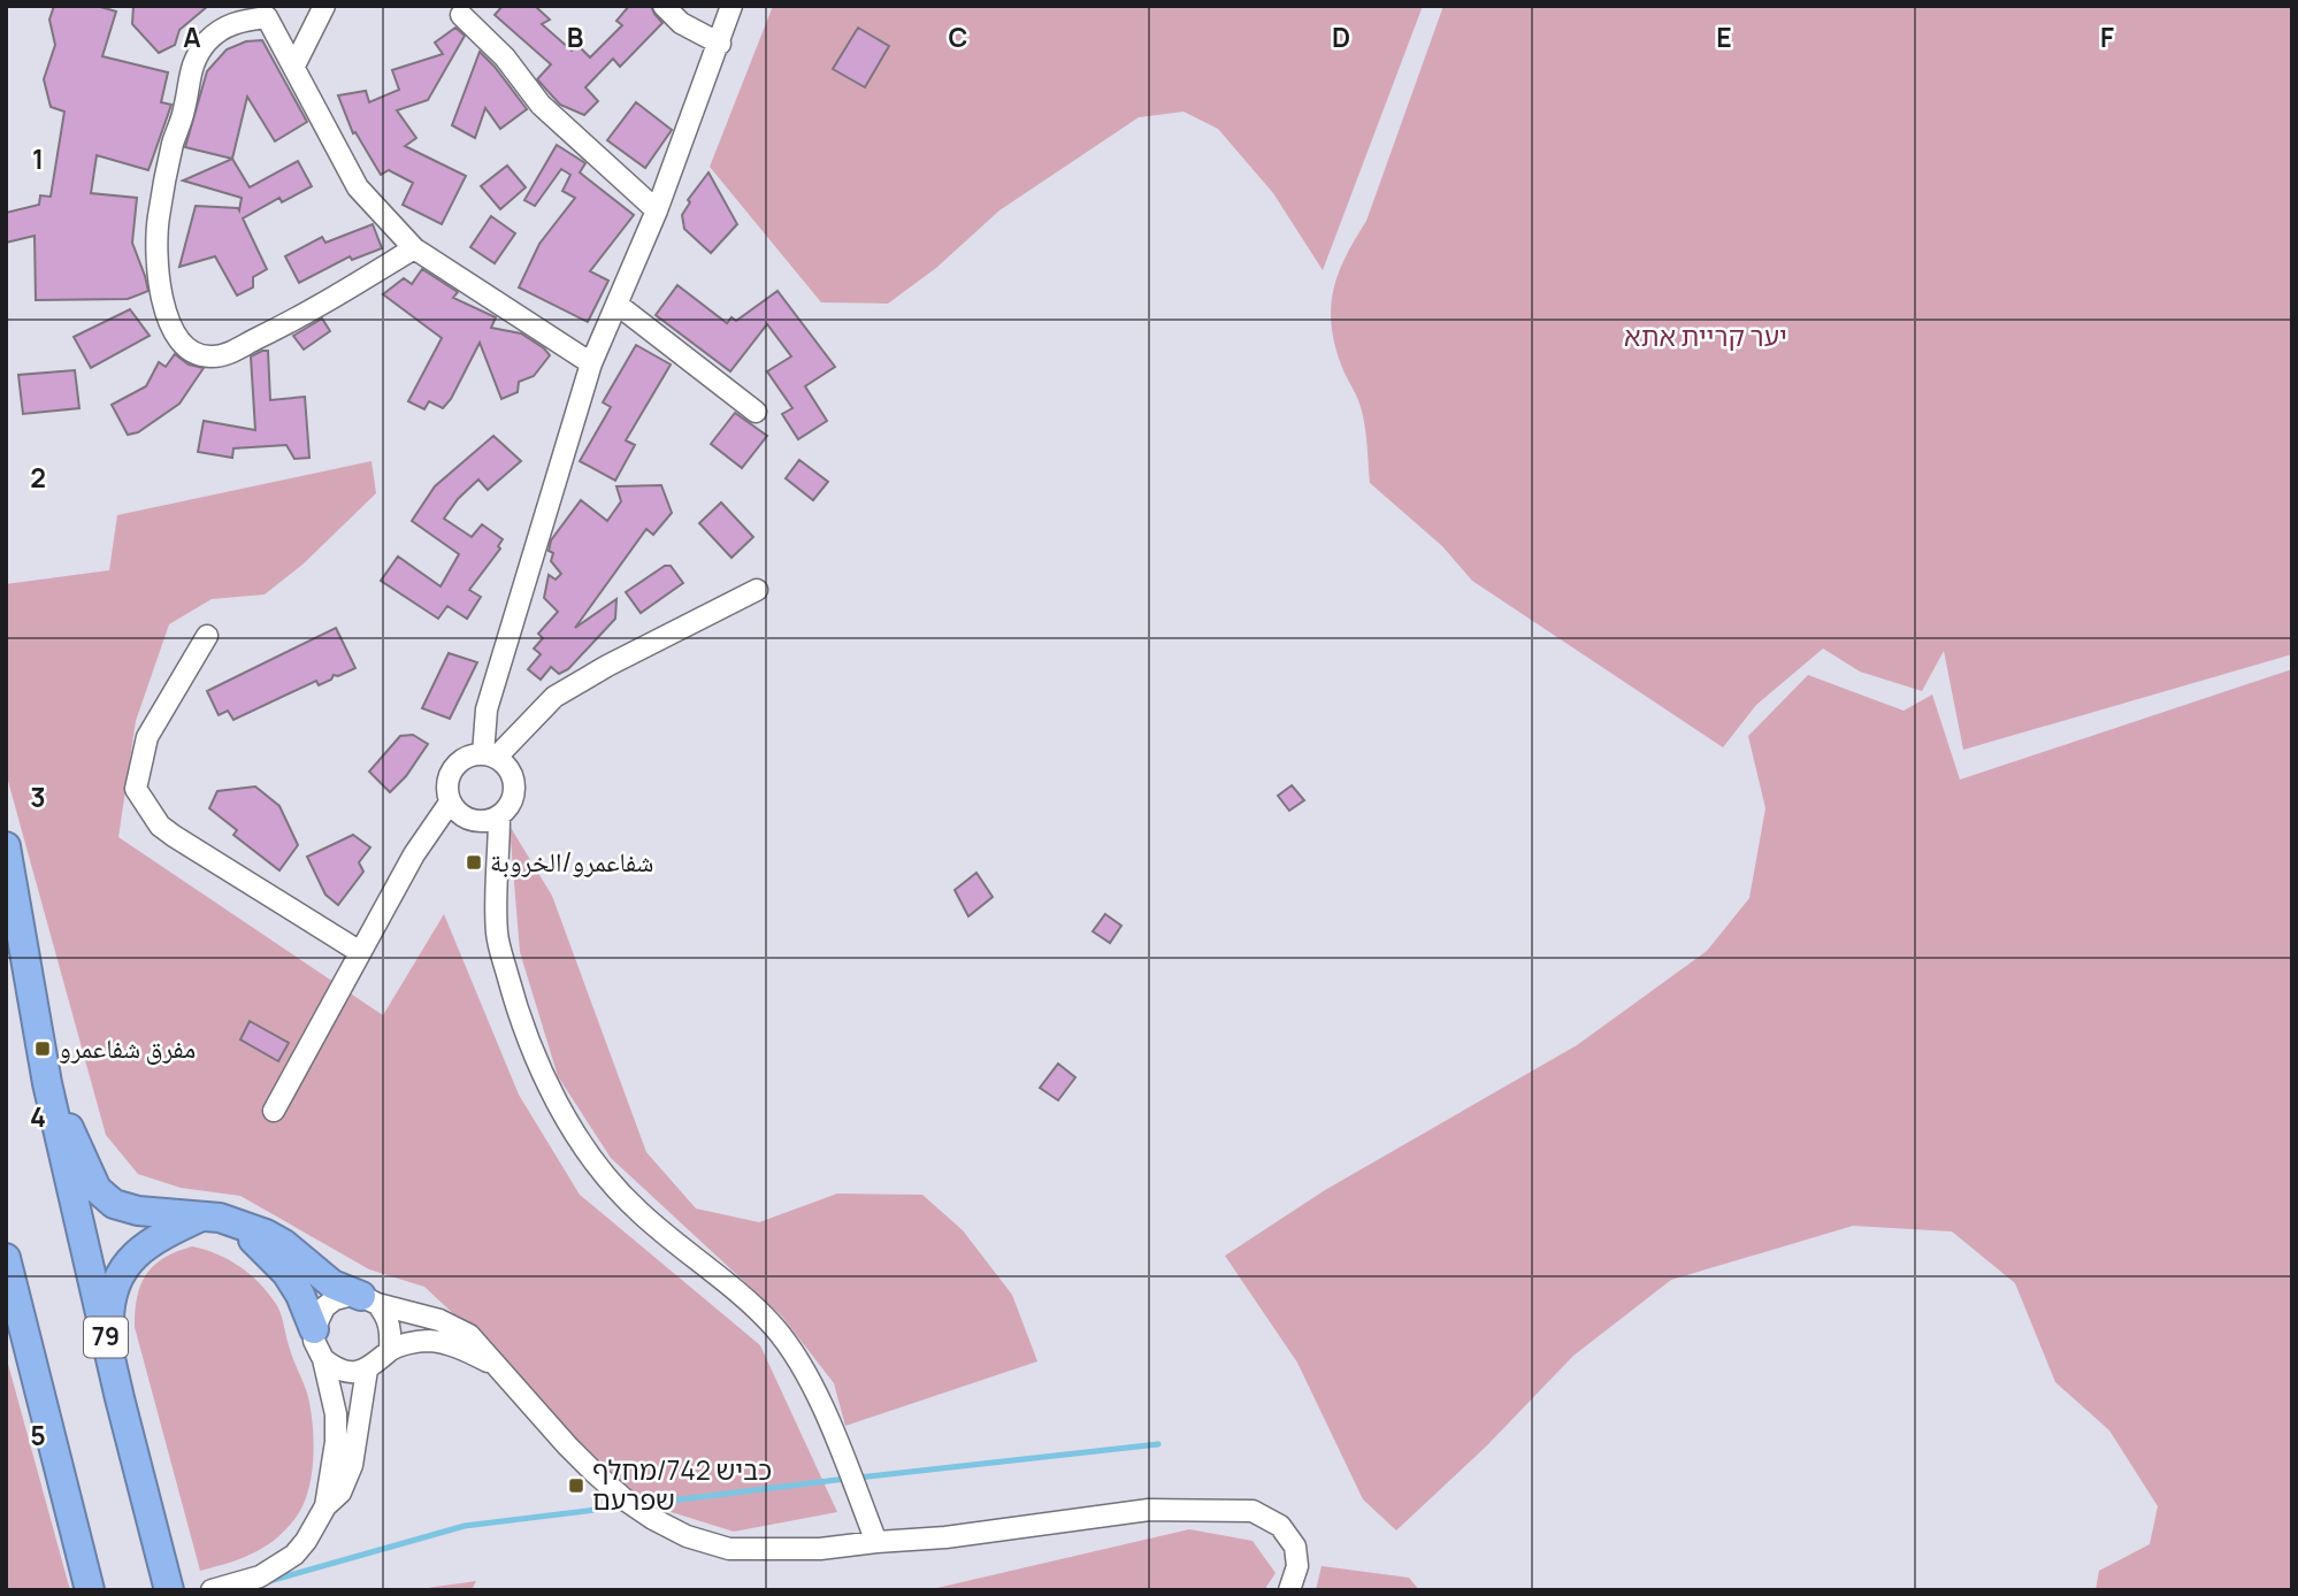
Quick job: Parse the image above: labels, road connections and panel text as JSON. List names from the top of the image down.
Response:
{
  "streets": {
    "highway": ["79"]
  },
  "parks": ["יער קריית אתא"],
  "places": {
    "transit": ["شفاعمرو/الخروبة", "مفرق شفاعمرو", "כביש 742/מחלף שפרעם"]
  },
  "grid": {
    "columns": [
      "A",
      "B",
      "C",
      "D",
      "E",
      "F"
    ],
    "rows": [
      "1",
      "2",
      "3",
      "4",
      "5"
    ]
  }
}
